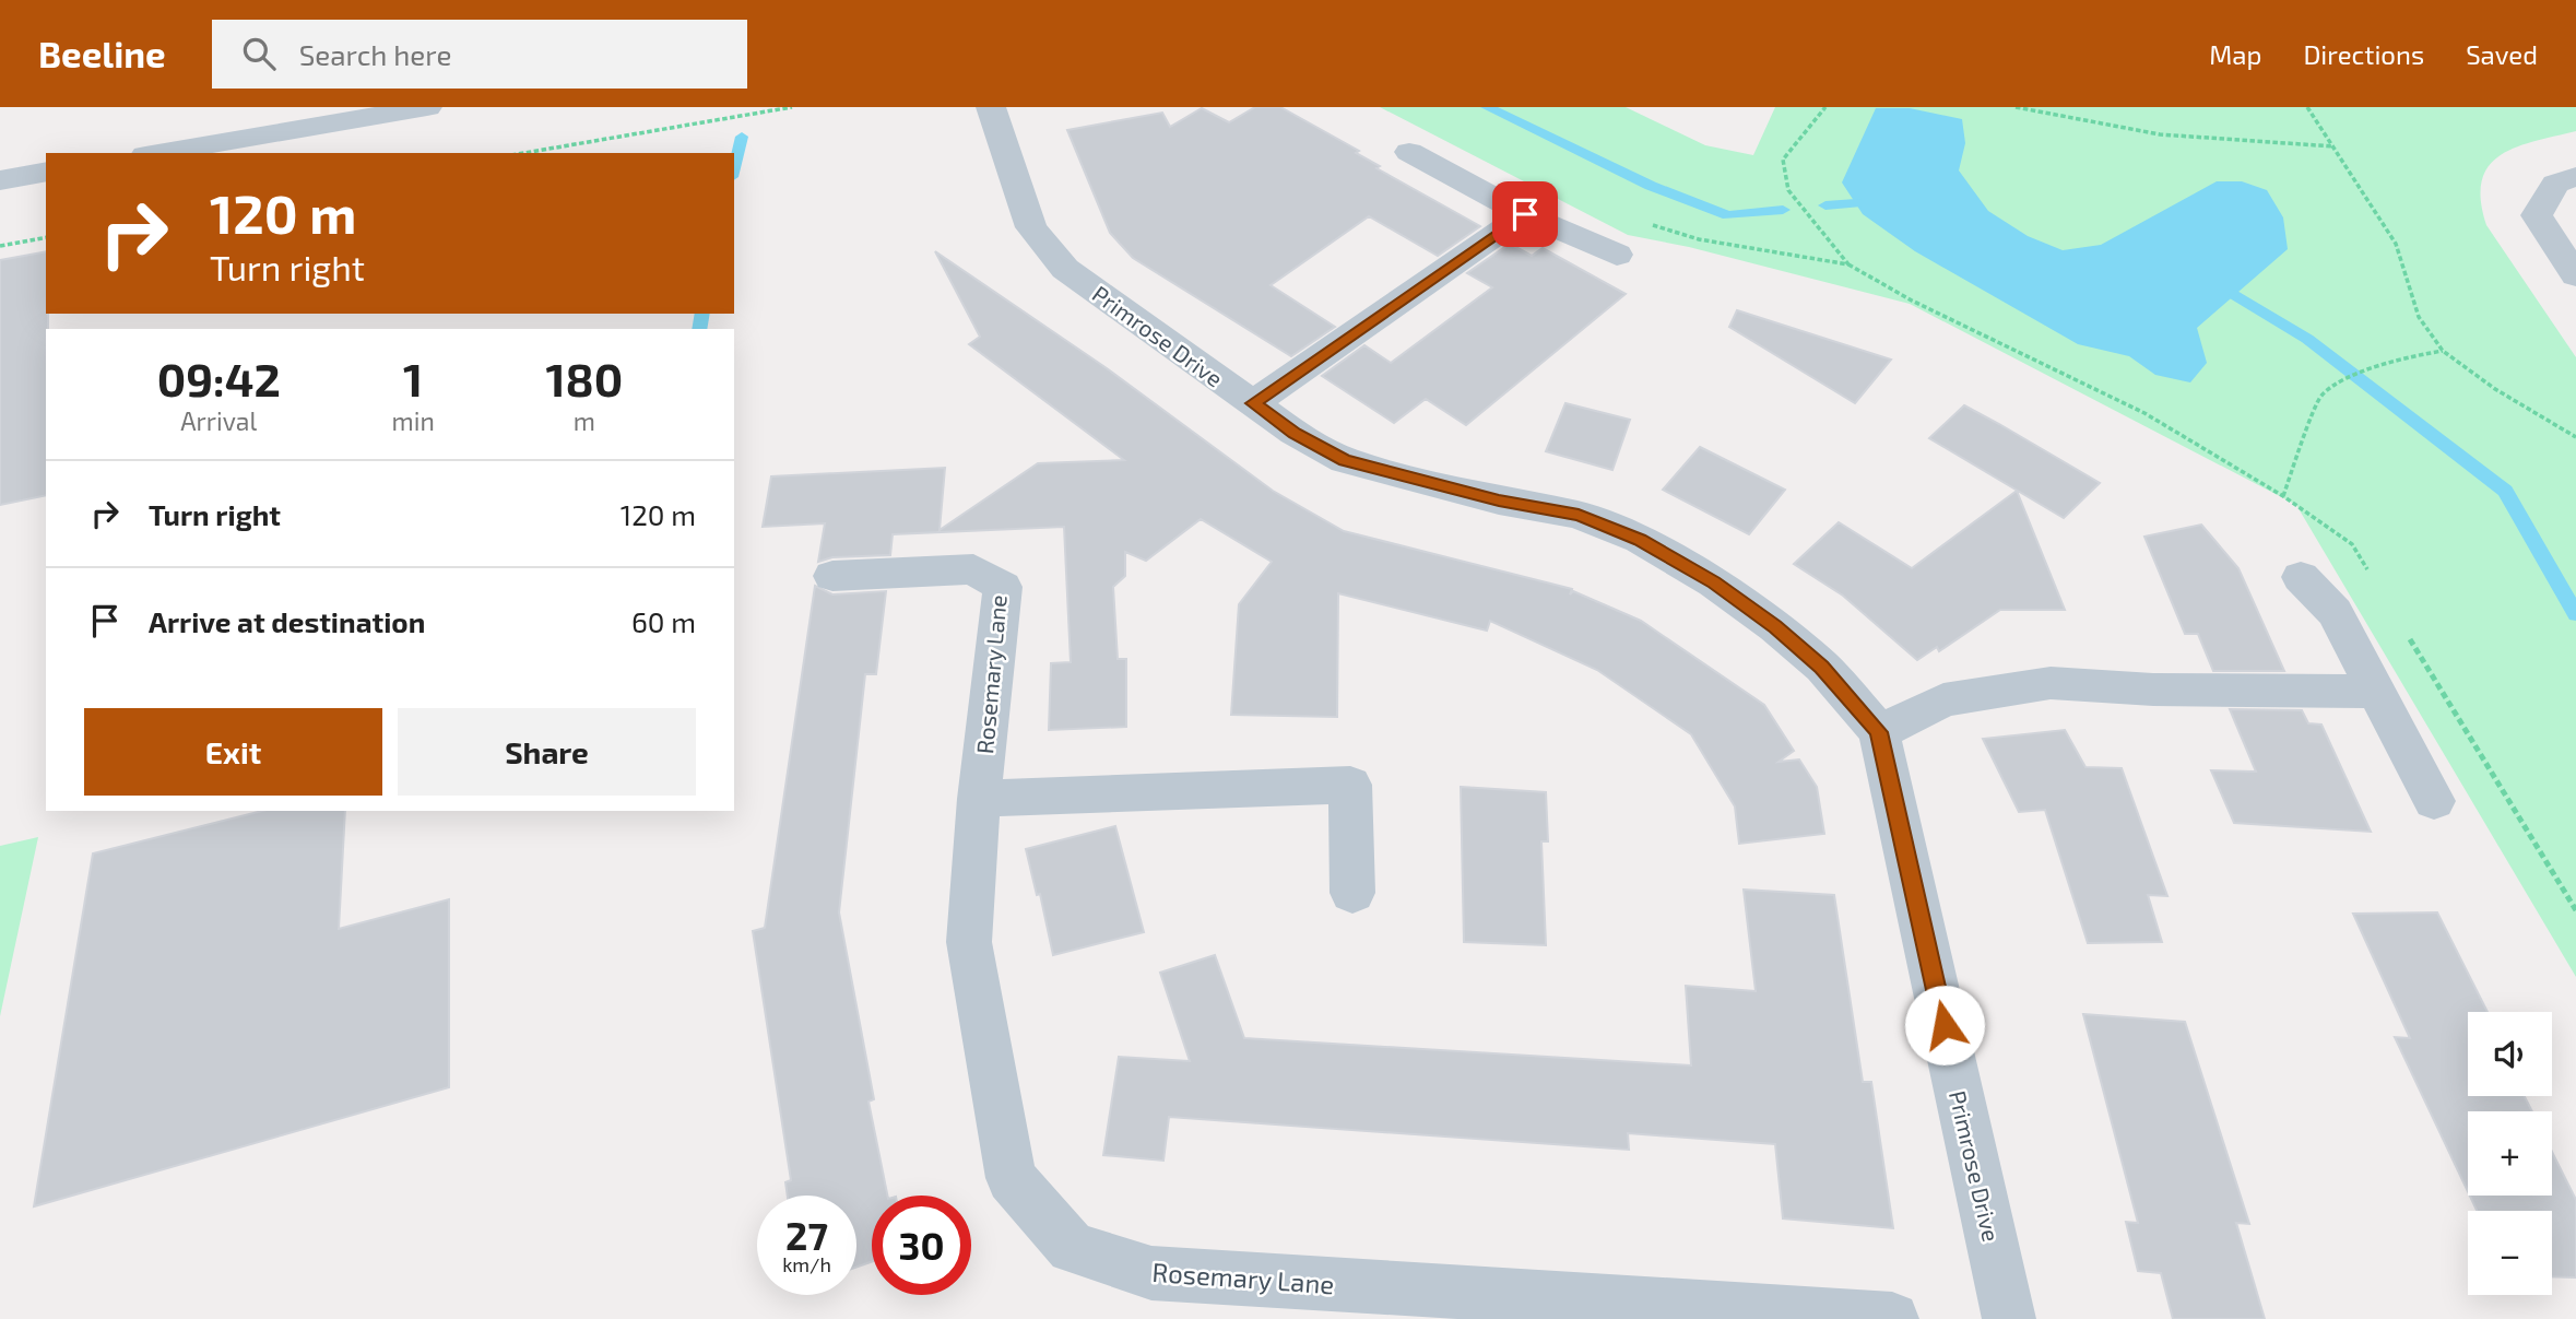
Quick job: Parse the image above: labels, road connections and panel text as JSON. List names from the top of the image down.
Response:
{
  "streets": {
    "street": ["Primrose Drive", "Rosemary Lane"]
  },
  "page": {
    "header": "Beeline",
    "search": "Search here",
    "nav": ["Map", "Directions", "Saved"],
    "turn": ["120 m", "Turn right"],
    "eta": [
      "09:42",
      "Arrival",
      "1",
      "min",
      "180",
      "m"
    ],
    "list": [
      {
        "name": "Turn right",
        "value": "120 m"
      },
      {
        "name": "Arrive at destination",
        "value": "60 m"
      }
    ],
    "buttons": ["Exit", "Share"],
    "map_buttons": ["+", "−"],
    "speed": "27 km/h",
    "limit": "30"
  }
}
